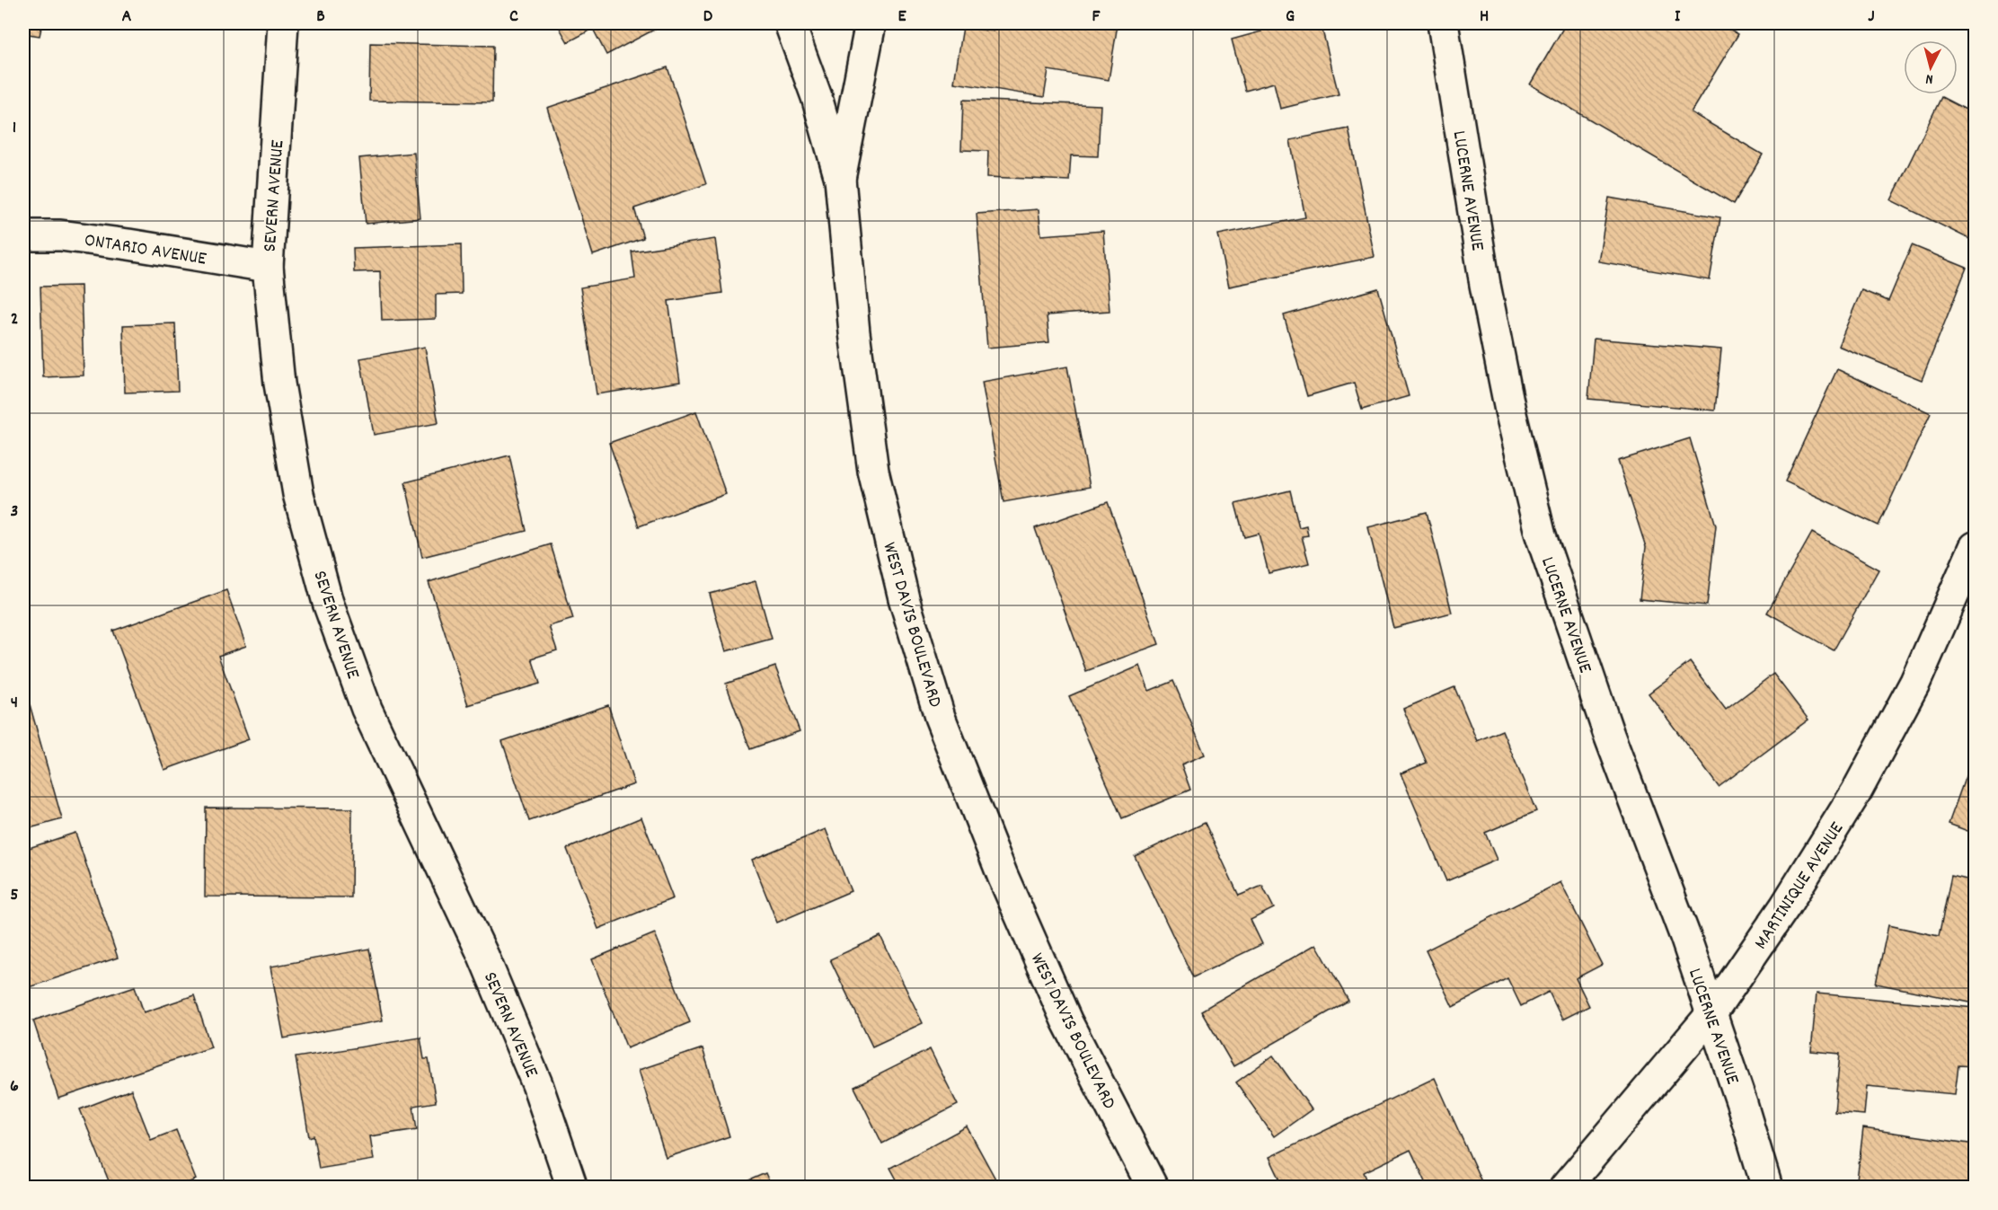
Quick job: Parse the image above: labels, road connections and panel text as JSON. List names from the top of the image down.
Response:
{
  "streets": {
    "street": [
      "LUCERNE AVENUE",
      "SEVERN AVENUE",
      "ONTARIO AVENUE",
      "WEST DAVIS BOULEVARD",
      "MARTINIQUE AVENUE"
    ]
  },
  "crossings": [
    ["LUCERNE AVENUE", "MARTINIQUE AVENUE"],
    ["SEVERN AVENUE", "ONTARIO AVENUE"]
  ],
  "north": "bottom",
  "grid": {
    "columns": [
      "A",
      "B",
      "C",
      "D",
      "E",
      "F",
      "G",
      "H",
      "I",
      "J"
    ],
    "rows": [
      "1",
      "2",
      "3",
      "4",
      "5",
      "6"
    ]
  }
}
